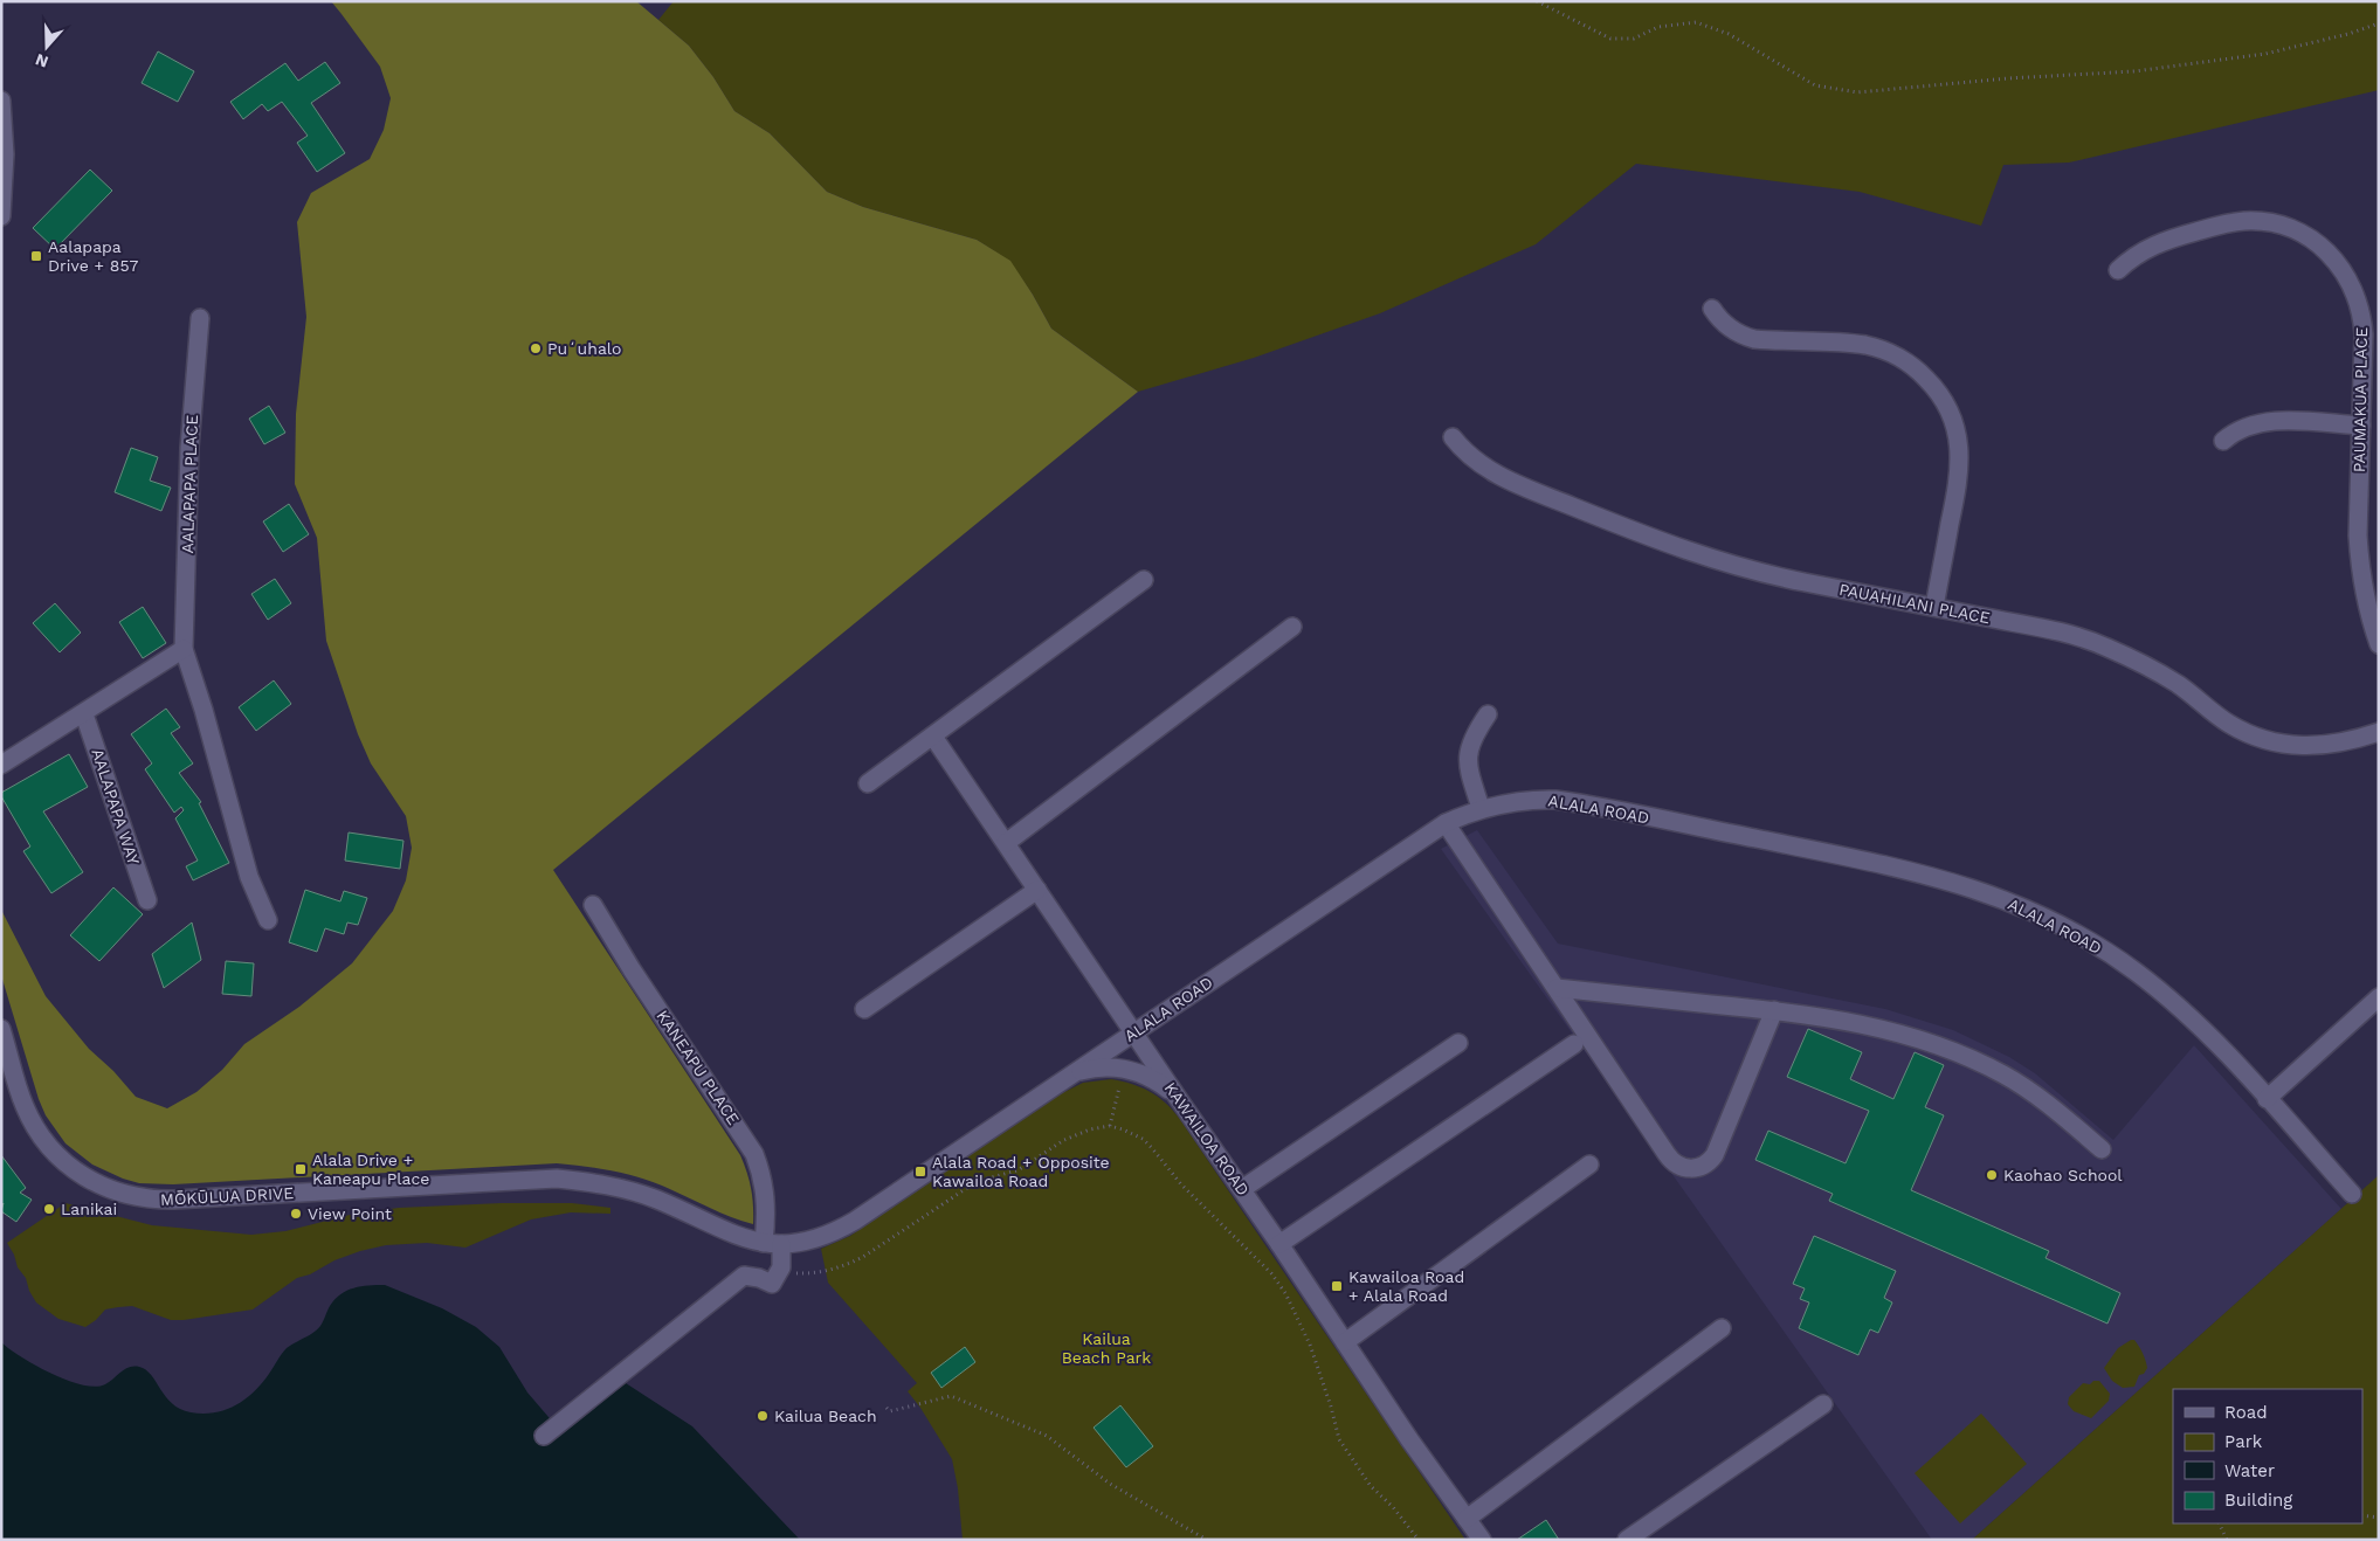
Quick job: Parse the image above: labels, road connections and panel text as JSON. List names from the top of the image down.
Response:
{
  "streets": {
    "street": [
      "PAUMAKUA PLACE",
      "AALAPAPA PLACE",
      "PAUAHILANI PLACE",
      "AALAPAPA WAY",
      "ALALA ROAD",
      "KANEAPU PLACE",
      "KAWAILOA ROAD",
      "MŌKŪLUA DRIVE"
    ]
  },
  "crossings": [
    ["ALALA ROAD", "KAWAILOA ROAD"],
    ["ALALA ROAD", "MŌKŪLUA DRIVE"],
    ["KANEAPU PLACE", "MŌKŪLUA DRIVE"]
  ],
  "parks": ["Kailua Beach Park"],
  "places": {
    "transit": [
      "Aalapapa Drive + 857",
      "Alala Drive + Kaneapu Place",
      "Alala Road + Opposite Kawailoa Road",
      "Kawailoa Road + Alala Road"
    ],
    "other": [
      "Puʻuhalo",
      "Kaohao School",
      "Lanikai",
      "View Point",
      "Kailua Beach"
    ]
  },
  "legend": [
    "Road",
    "Park",
    "Water",
    "Building"
  ],
  "north": "bottom"
}
